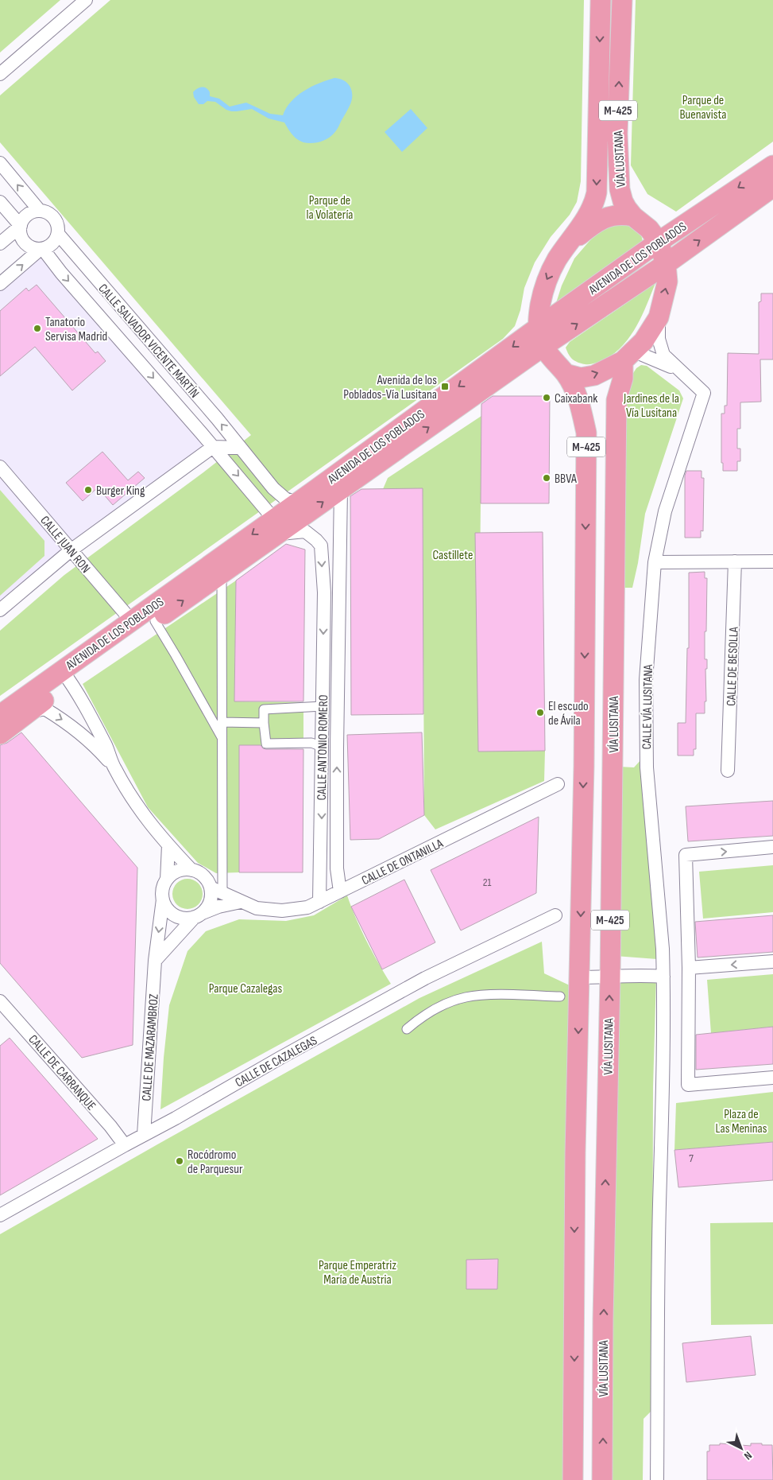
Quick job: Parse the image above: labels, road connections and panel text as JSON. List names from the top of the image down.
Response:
{
  "streets": {
    "main road": ["M-425", "VÍA LUSITANA", "AVENIDA DE LOS POBLADOS"],
    "street": [
      "CALLE SALVADOR VICENTE MARTÍN",
      "CALLE JUAN RON",
      "CALLE DE BESOLLA",
      "CALLE VÍA LUSITANA",
      "CALLE ANTONIO ROMERO",
      "CALLE DE ONTANILLA",
      "CALLE DE MAZARAMBROZ",
      "CALLE DE CAZALEGAS",
      "CALLE DE CARRANQUE"
    ]
  },
  "crossings": [
    ["M-425", "VÍA LUSITANA"],
    ["VÍA LUSITANA", "AVENIDA DE LOS POBLADOS"],
    ["VÍA LUSITANA", "CALLE VÍA LUSITANA"],
    ["AVENIDA DE LOS POBLADOS", "CALLE SALVADOR VICENTE MARTÍN"],
    ["AVENIDA DE LOS POBLADOS", "CALLE JUAN RON"],
    ["AVENIDA DE LOS POBLADOS", "CALLE ANTONIO ROMERO"],
    ["CALLE ANTONIO ROMERO", "CALLE DE ONTANILLA"],
    ["CALLE DE ONTANILLA", "CALLE DE MAZARAMBROZ"],
    ["CALLE DE MAZARAMBROZ", "CALLE DE CAZALEGAS"],
    ["CALLE DE CAZALEGAS", "CALLE DE CARRANQUE"]
  ],
  "parks": [
    "Parque de Buenavista",
    "Parque de la Volatería",
    "Jardines de la Vía Lusitana",
    "Castillete",
    "Parque Cazalegas",
    "Plaza de Las Meninas",
    "Parque Emperatriz María de Austria"
  ],
  "places": {
    "other": [
      "Tanatorio Servisa Madrid",
      "Caixabank",
      "BBVA",
      "Burger King",
      "El escudo de Ávila",
      "Rocódromo de Parquesur"
    ],
    "transit": ["Avenida de los Poblados-Vía Lusitana"]
  },
  "house_numbers": ["21", "7"],
  "north": "bottom right"
}
